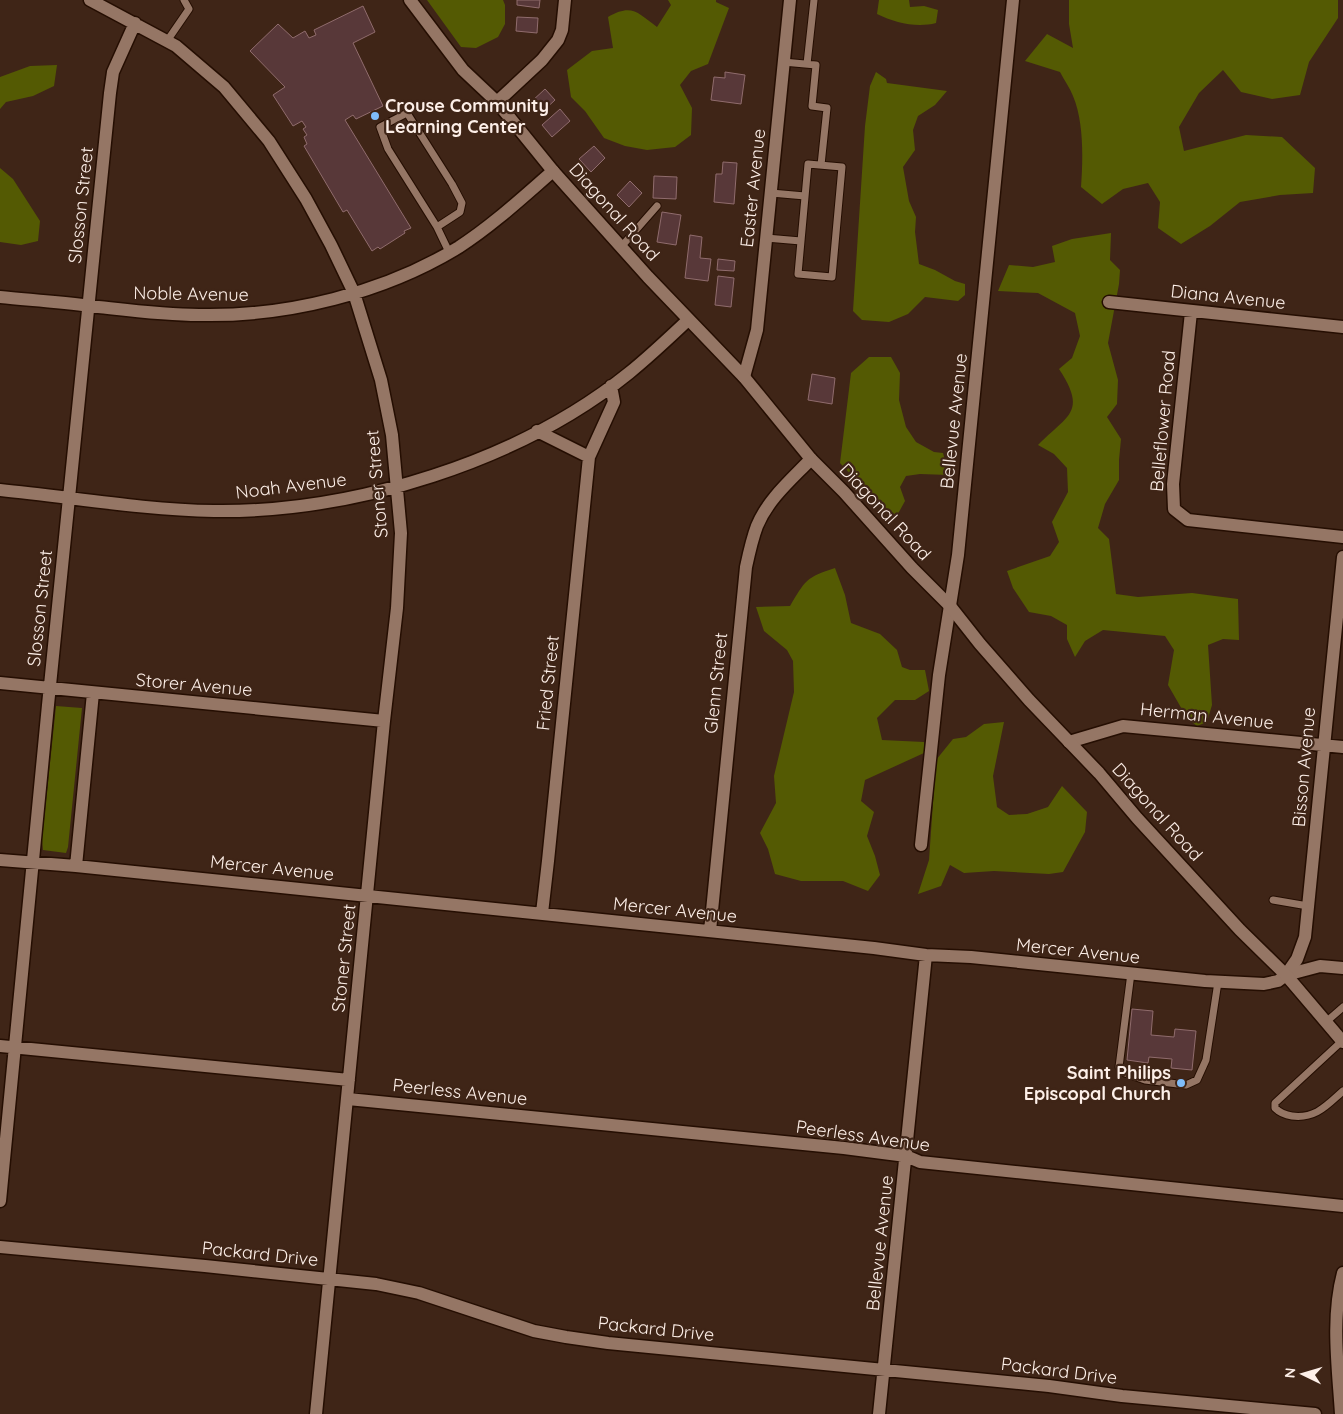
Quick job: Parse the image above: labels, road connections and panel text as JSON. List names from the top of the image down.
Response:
{
  "streets": {
    "street": [
      "Easter Avenue",
      "Slosson Street",
      "Diagonal Road",
      "Noble Avenue",
      "Diana Avenue",
      "Bellevue Avenue",
      "Belleflower Road",
      "Stoner Street",
      "Noah Avenue",
      "Fried Street",
      "Glenn Street",
      "Storer Avenue",
      "Herman Avenue",
      "Bisson Avenue",
      "Mercer Avenue",
      "Peerless Avenue",
      "Packard Drive"
    ]
  },
  "crossings": [
    ["Easter Avenue", "Diagonal Road"],
    ["Slosson Street", "Noble Avenue"],
    ["Slosson Street", "Stoner Street"],
    ["Slosson Street", "Noah Avenue"],
    ["Slosson Street", "Storer Avenue"],
    ["Slosson Street", "Mercer Avenue"],
    ["Diagonal Road", "Noble Avenue"],
    ["Diagonal Road", "Bellevue Avenue"],
    ["Diagonal Road", "Noah Avenue"],
    ["Diagonal Road", "Glenn Street"],
    ["Diagonal Road", "Herman Avenue"],
    ["Diagonal Road", "Bisson Avenue"],
    ["Diagonal Road", "Mercer Avenue"],
    ["Noble Avenue", "Stoner Street"],
    ["Diana Avenue", "Belleflower Road"],
    ["Bellevue Avenue", "Mercer Avenue"],
    ["Bellevue Avenue", "Peerless Avenue"],
    ["Bellevue Avenue", "Packard Drive"],
    ["Stoner Street", "Noah Avenue"],
    ["Stoner Street", "Storer Avenue"],
    ["Stoner Street", "Mercer Avenue"],
    ["Stoner Street", "Peerless Avenue"],
    ["Noah Avenue", "Fried Street"],
    ["Fried Street", "Mercer Avenue"],
    ["Glenn Street", "Mercer Avenue"],
    ["Herman Avenue", "Bisson Avenue"],
    ["Bisson Avenue", "Mercer Avenue"]
  ],
  "places": ["Crouse Community Learning Center", "Saint Philips Episcopal Church"],
  "north": "left"
}
